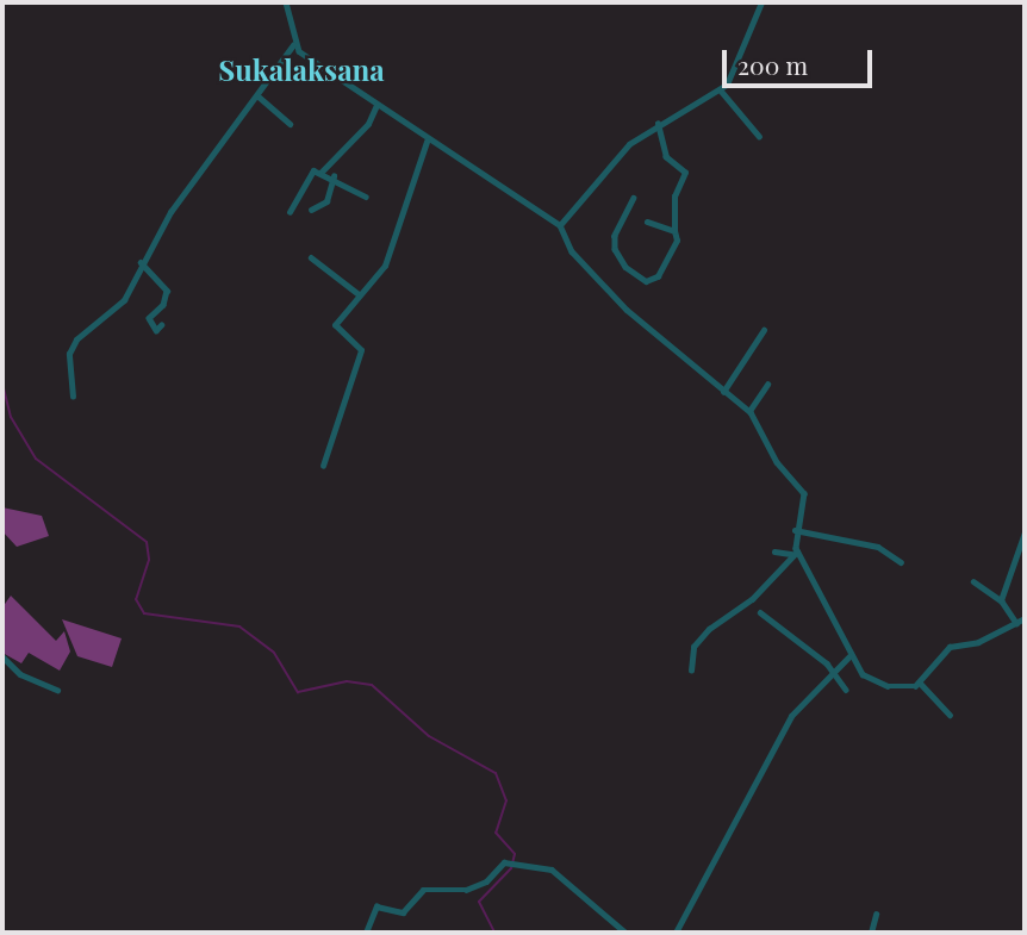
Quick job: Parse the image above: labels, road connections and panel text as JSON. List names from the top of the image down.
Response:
{
  "districts": ["Sukalaksana"],
  "scale_bar": "200 m"
}
